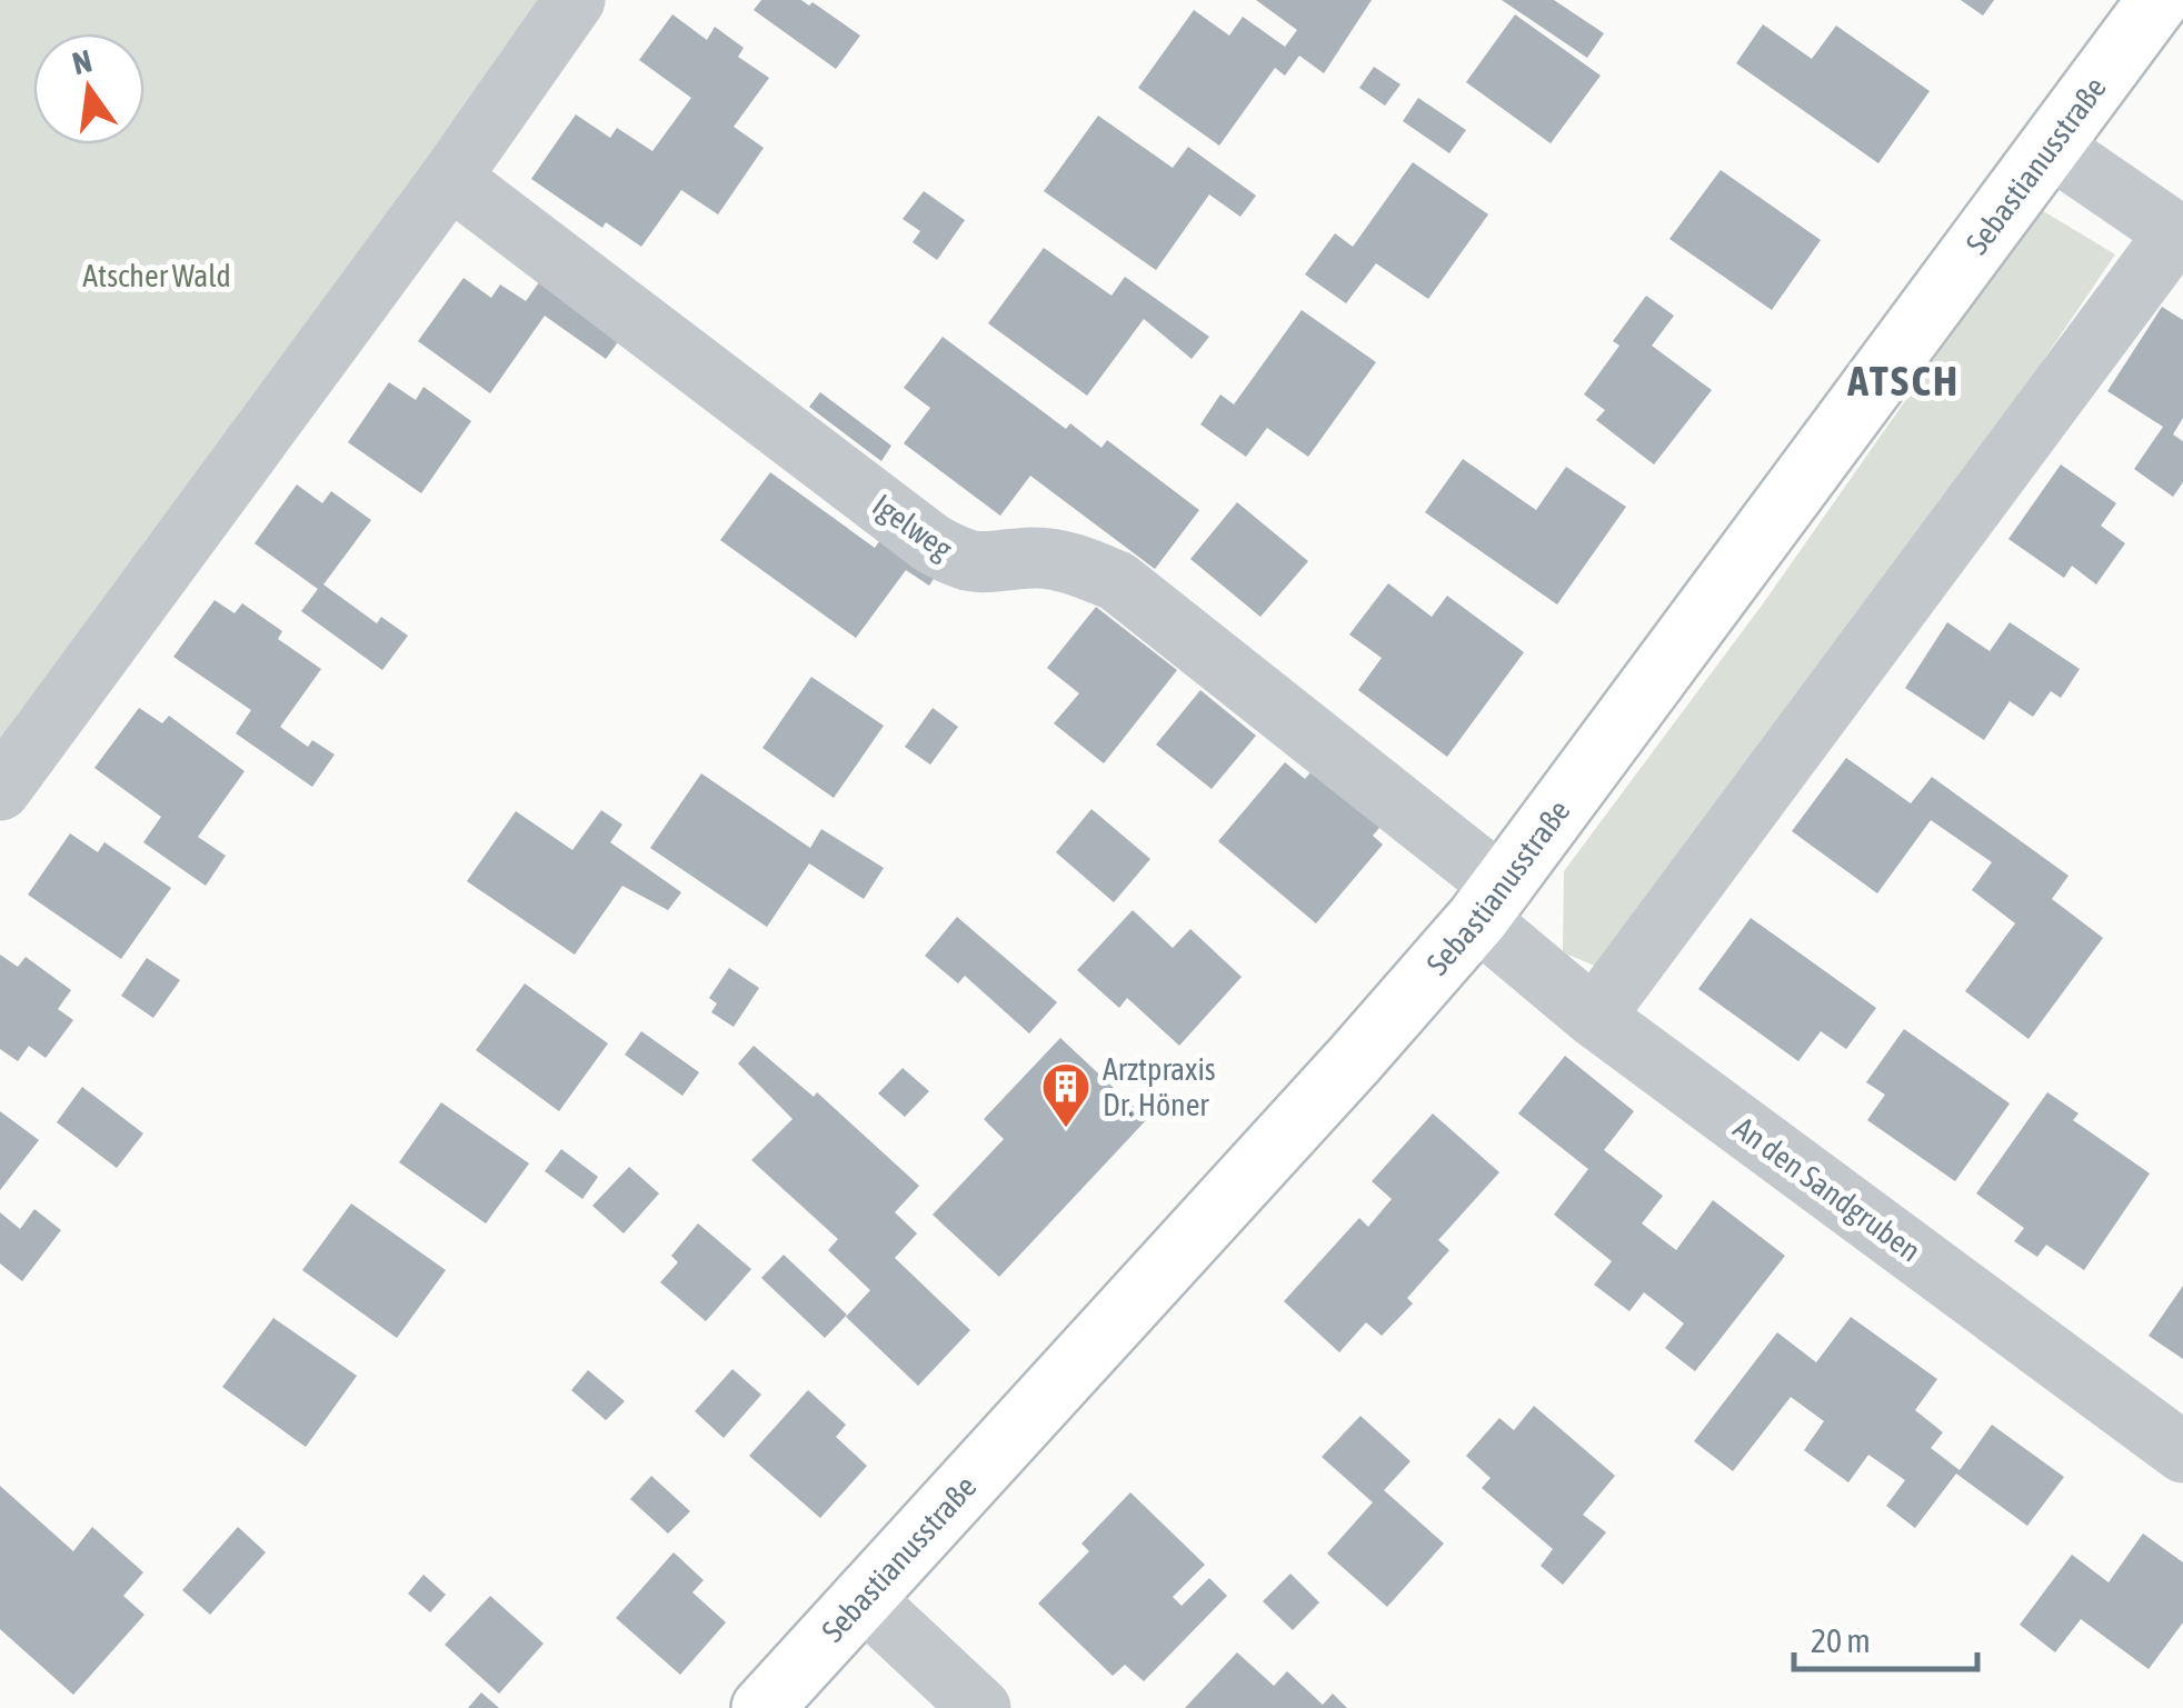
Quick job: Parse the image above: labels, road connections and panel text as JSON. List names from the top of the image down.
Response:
{
  "streets": {
    "main road": ["Sebastianusstraße"],
    "street": ["Igelweg", "An den Sandgruben"]
  },
  "crossings": [
    ["Sebastianusstraße", "Igelweg"],
    ["Sebastianusstraße", "An den Sandgruben"],
    ["Igelweg", "An den Sandgruben"]
  ],
  "districts": ["ATSCH"],
  "parks": ["Atscher Wald"],
  "places": {
    "building": ["Arztpraxis Dr. Höner"]
  },
  "scale_bar": "20 m",
  "north": "top"
}
